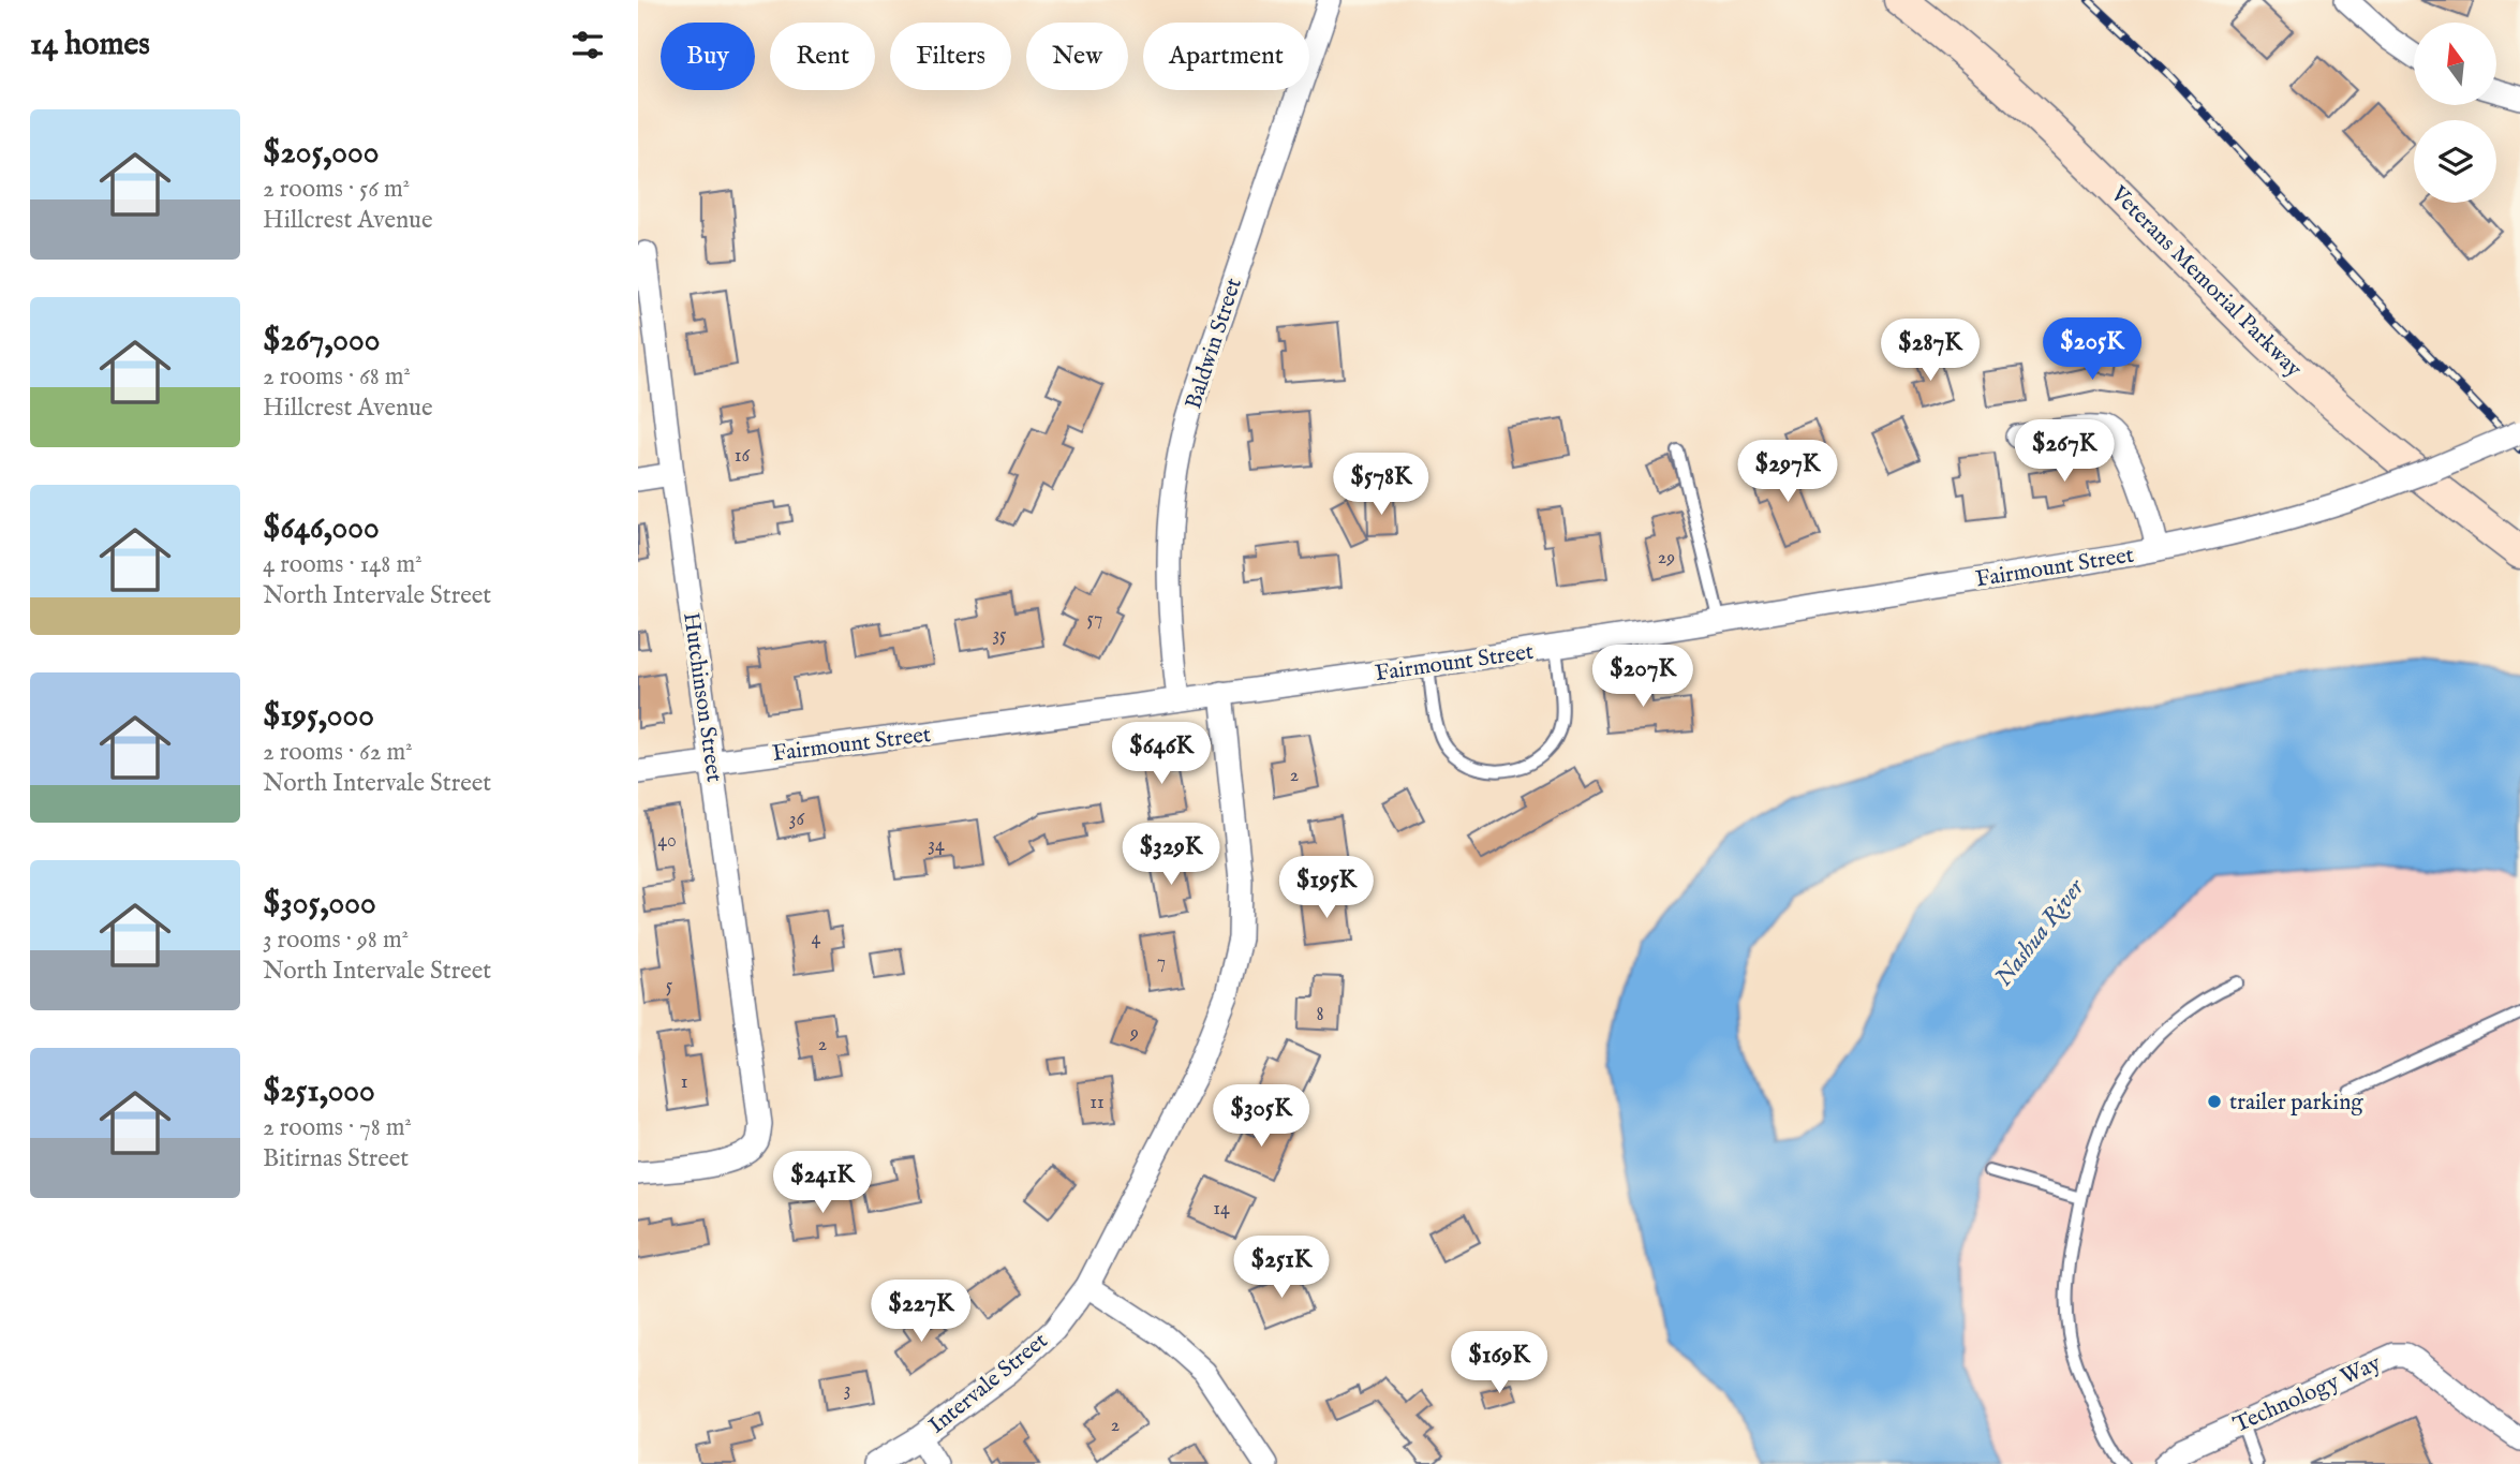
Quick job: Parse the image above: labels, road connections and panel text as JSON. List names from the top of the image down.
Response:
{
  "streets": {
    "main road": ["Veterans Memorial Parkway"],
    "street": [
      "Baldwin Street",
      "Fairmount Street",
      "Hutchinson Street",
      "Intervale Street",
      "Technology Way"
    ]
  },
  "crossings": [
    ["Baldwin Street", "Fairmount Street"],
    ["Fairmount Street", "Hutchinson Street"],
    ["Fairmount Street", "Intervale Street"]
  ],
  "water": ["Nashua River"],
  "places": ["trailer parking"],
  "house_numbers": [
    "16",
    "29",
    "57",
    "35",
    "2",
    "36",
    "40",
    "34",
    "4",
    "7",
    "5",
    "8",
    "9",
    "2",
    "1",
    "11",
    "14",
    "3",
    "2"
  ],
  "north": "top",
  "page": {
    "heading": "14 homes",
    "chip": [
      "Buy",
      "Rent",
      "Filters",
      "New",
      "Apartment"
    ],
    "list": [
      {
        "name": "$205,000",
        "note": "2 rooms · 56 m² · Hillcrest Avenue"
      },
      {
        "name": "$267,000",
        "note": "2 rooms · 68 m² · Hillcrest Avenue"
      },
      {
        "name": "$646,000",
        "note": "4 rooms · 148 m² · North Intervale Street"
      },
      {
        "name": "$195,000",
        "note": "2 rooms · 62 m² · North Intervale Street"
      },
      {
        "name": "$305,000",
        "note": "3 rooms · 98 m² · North Intervale Street"
      },
      {
        "name": "$251,000",
        "note": "2 rooms · 78 m² · Bitirnas Street"
      }
    ],
    "price": [
      "$205K",
      "$287K",
      "$267K",
      "$297K",
      "$578K",
      "$207K",
      "$646K",
      "$329K",
      "$195K",
      "$305K",
      "$241K",
      "$251K",
      "$227K",
      "$169K"
    ]
  }
}
